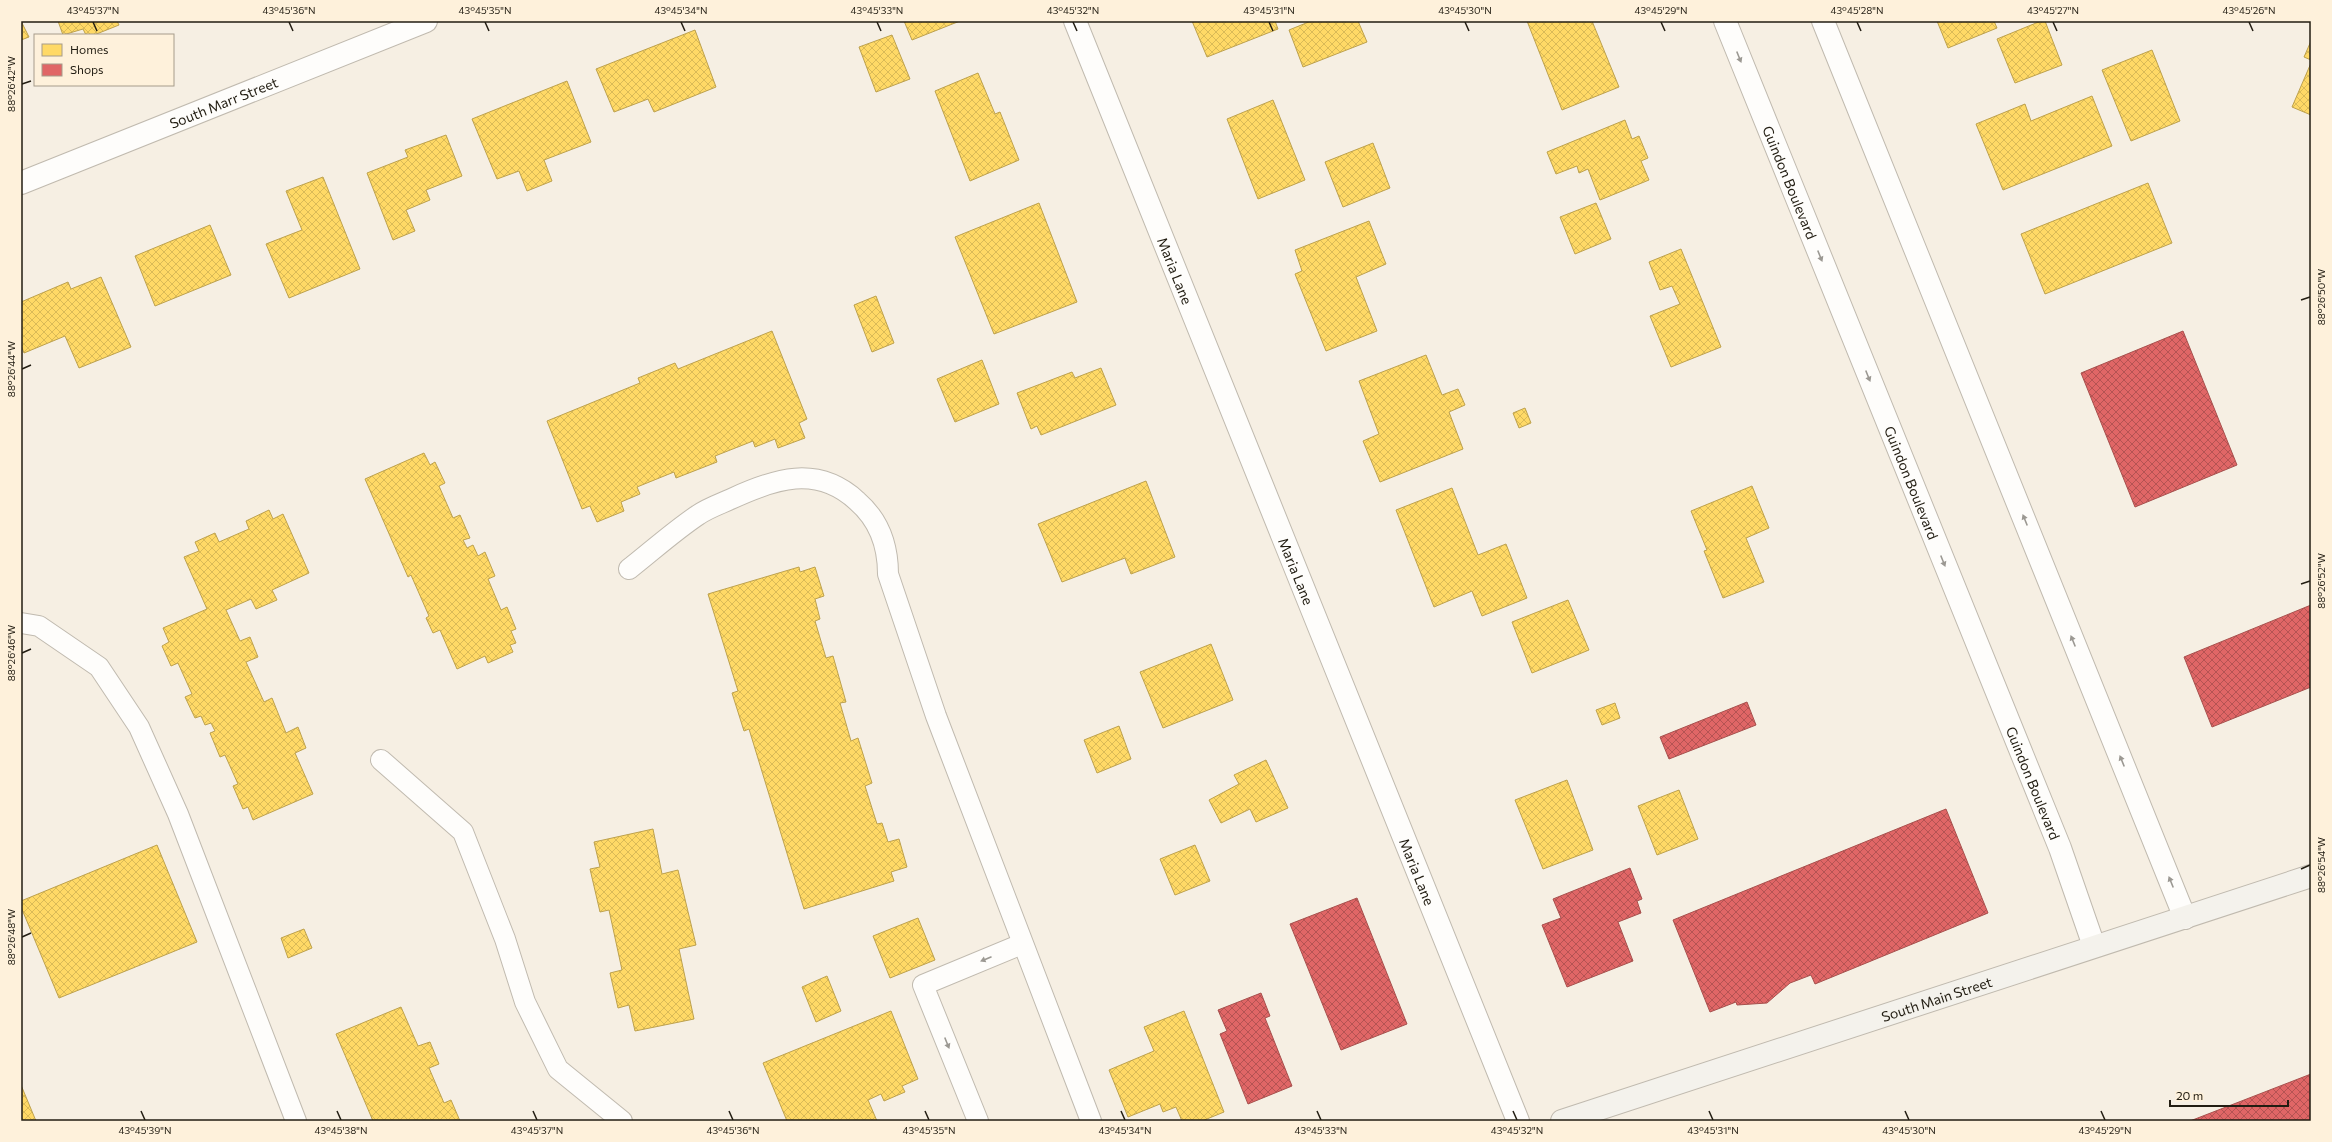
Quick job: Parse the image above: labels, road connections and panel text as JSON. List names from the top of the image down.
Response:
{
  "streets": {
    "main road": ["South Main Street"],
    "street": ["South Marr Street", "Guindon Boulevard", "Maria Lane"]
  },
  "crossings": [
    ["Guindon Boulevard", "South Main Street"]
  ],
  "legend": ["Homes", "Shops"],
  "scale_bar": "20 m",
  "coordinates": [
    "43°45'37\"N",
    "43°45'36\"N",
    "43°45'35\"N",
    "43°45'34\"N",
    "43°45'33\"N",
    "43°45'32\"N",
    "43°45'31\"N",
    "43°45'30\"N",
    "43°45'29\"N",
    "43°45'28\"N",
    "43°45'27\"N",
    "43°45'26\"N",
    "88°26'42\"W",
    "88°26'50\"W",
    "88°26'44\"W",
    "88°26'52\"W",
    "88°26'46\"W",
    "88°26'54\"W",
    "88°26'48\"W",
    "43°45'39\"N",
    "43°45'38\"N"
  ]
}
